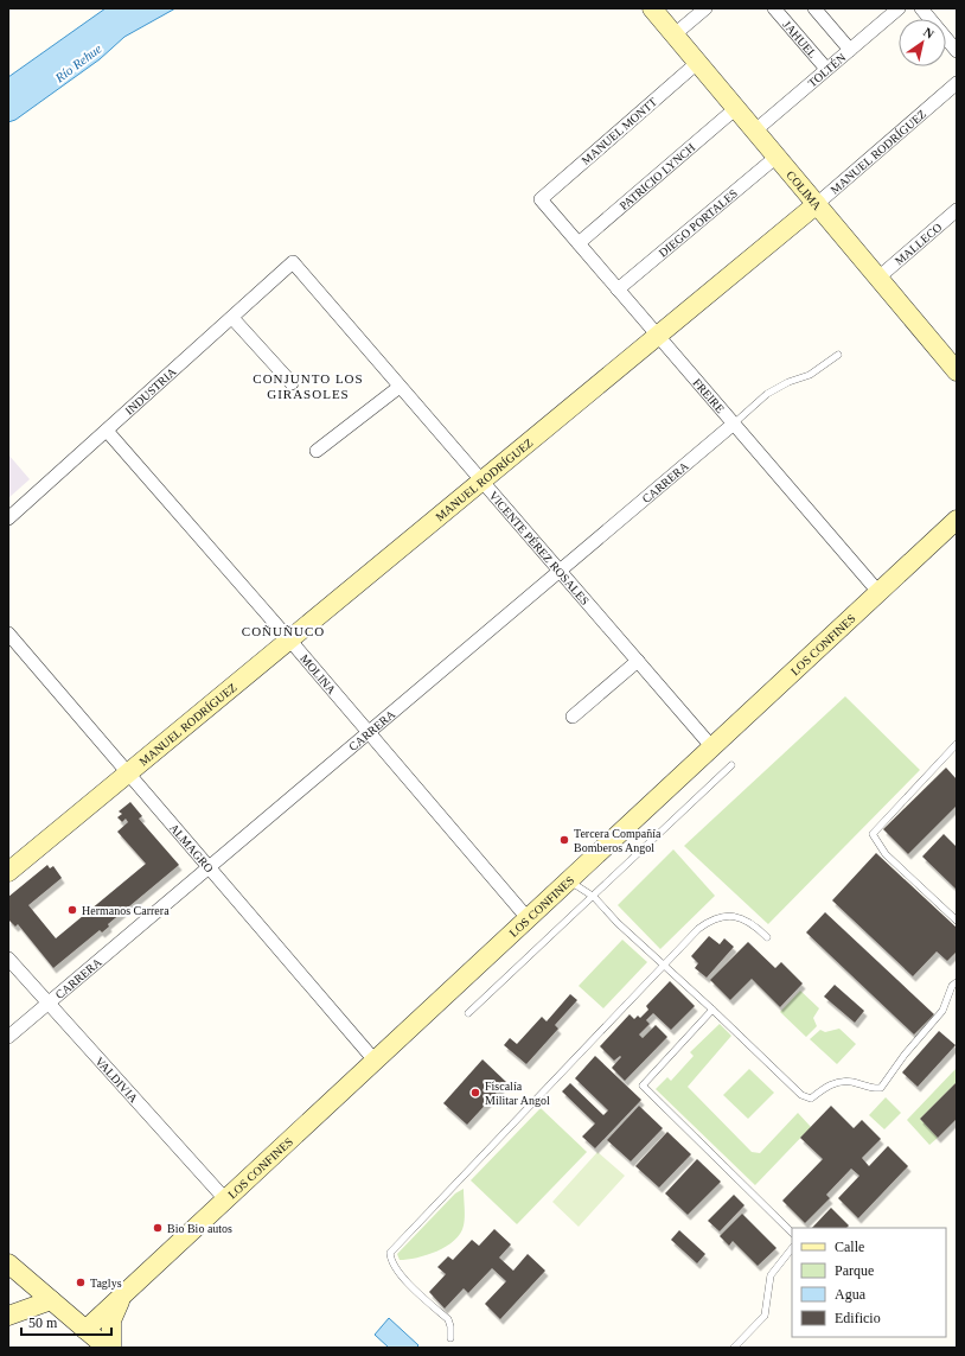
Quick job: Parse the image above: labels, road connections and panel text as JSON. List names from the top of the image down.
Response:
{
  "streets": {
    "main road": ["MANUEL RODRÍGUEZ", "COLIMA", "LOS CONFINES"],
    "street": [
      "JAHUEL",
      "TOLTÉN",
      "MANUEL MONTT",
      "PATRICIO LYNCH",
      "DIEGO PORTALES",
      "MALLECO",
      "INDUSTRIA",
      "FREIRE",
      "CARRERA",
      "VICENTE PÉREZ ROSALES",
      "MOLINA",
      "ALMAGRO",
      "VALDIVIA"
    ]
  },
  "crossings": [
    ["JAHUEL", "TOLTÉN"],
    ["TOLTÉN", "COLIMA"],
    ["MANUEL MONTT", "COLIMA"],
    ["MANUEL MONTT", "FREIRE"],
    ["MANUEL RODRÍGUEZ", "COLIMA"],
    ["MANUEL RODRÍGUEZ", "FREIRE"],
    ["MANUEL RODRÍGUEZ", "VICENTE PÉREZ ROSALES"],
    ["MANUEL RODRÍGUEZ", "MOLINA"],
    ["MANUEL RODRÍGUEZ", "ALMAGRO"],
    ["PATRICIO LYNCH", "COLIMA"],
    ["PATRICIO LYNCH", "FREIRE"],
    ["COLIMA", "DIEGO PORTALES"],
    ["COLIMA", "MALLECO"],
    ["DIEGO PORTALES", "FREIRE"],
    ["INDUSTRIA", "VICENTE PÉREZ ROSALES"],
    ["INDUSTRIA", "MOLINA"],
    ["FREIRE", "CARRERA"],
    ["FREIRE", "LOS CONFINES"],
    ["CARRERA", "VICENTE PÉREZ ROSALES"],
    ["CARRERA", "MOLINA"],
    ["CARRERA", "ALMAGRO"],
    ["CARRERA", "VALDIVIA"],
    ["VICENTE PÉREZ ROSALES", "LOS CONFINES"],
    ["LOS CONFINES", "MOLINA"],
    ["LOS CONFINES", "ALMAGRO"],
    ["LOS CONFINES", "VALDIVIA"]
  ],
  "districts": ["CONJUNTO LOS GIRASOLES", "COÑUÑUCO"],
  "water": ["Río Rehue"],
  "places": [
    "Tercera Compañía Bomberos Angol",
    "Hermanos Carrera",
    "Fiscalía Militar Angol",
    "Bio Bio autos",
    "Taglys"
  ],
  "legend": [
    "Calle",
    "Parque",
    "Agua",
    "Edificio"
  ],
  "scale_bar": "50 m",
  "north": "top right"
}
